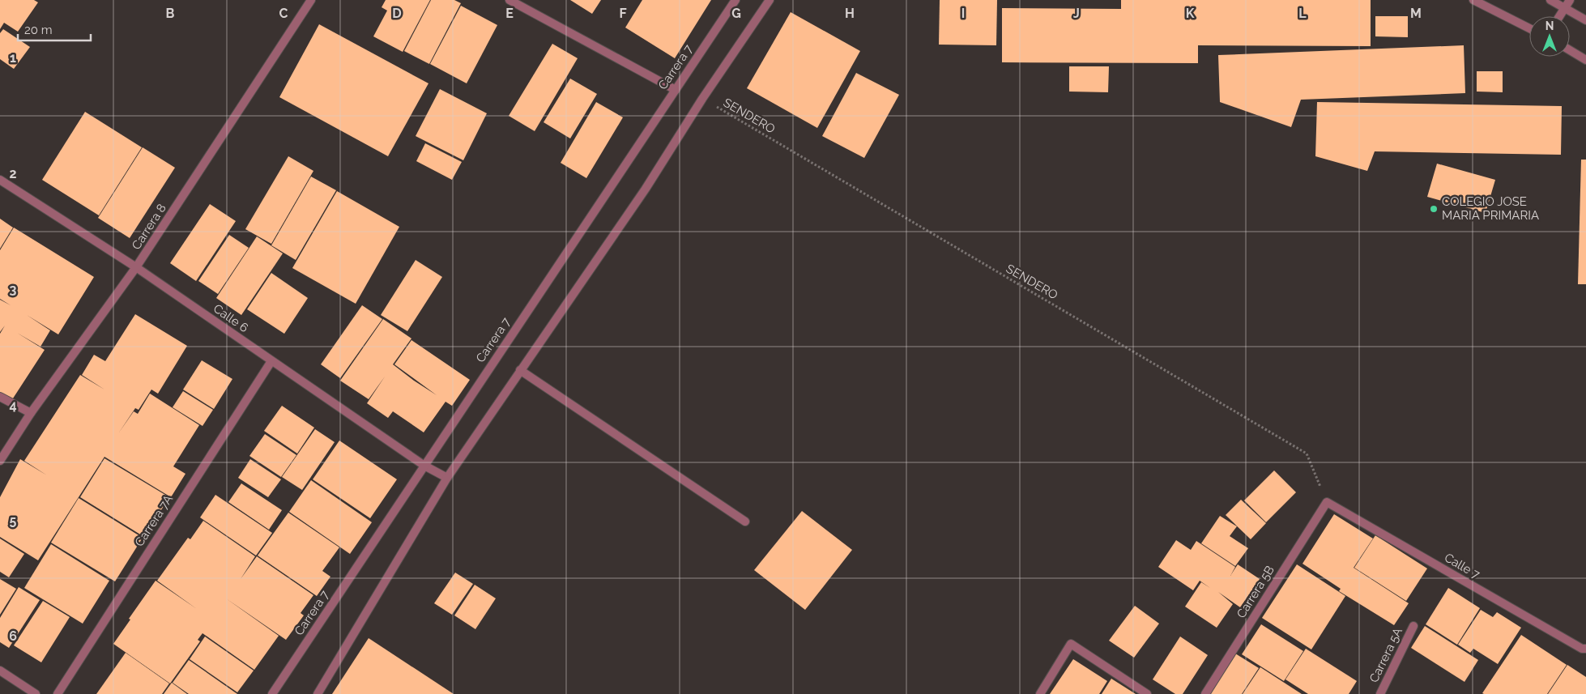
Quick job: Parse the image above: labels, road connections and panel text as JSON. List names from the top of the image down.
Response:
{
  "streets": {
    "street": [
      "Carrera 7",
      "Carrera 8",
      "Calle 6",
      "Carrera 7A",
      "Calle 7",
      "Carrera 5B",
      "Carrera 5A"
    ],
    "path": ["SENDERO"]
  },
  "crossings": [
    ["Carrera 7", "Calle 6"],
    ["SENDERO", "Calle 7"],
    ["SENDERO", "Carrera 5B"],
    ["Carrera 8", "Calle 6"],
    ["Calle 6", "Carrera 7A"],
    ["Calle 7", "Carrera 5B"]
  ],
  "places": ["COLEGIO JOSE MARIA PRIMARIA"],
  "scale_bar": "20 m",
  "north": "top",
  "grid": {
    "columns": [
      "B",
      "C",
      "D",
      "E",
      "F",
      "G",
      "H",
      "I",
      "J",
      "K",
      "L",
      "M"
    ],
    "rows": [
      "1",
      "2",
      "3",
      "4",
      "5",
      "6"
    ]
  }
}
